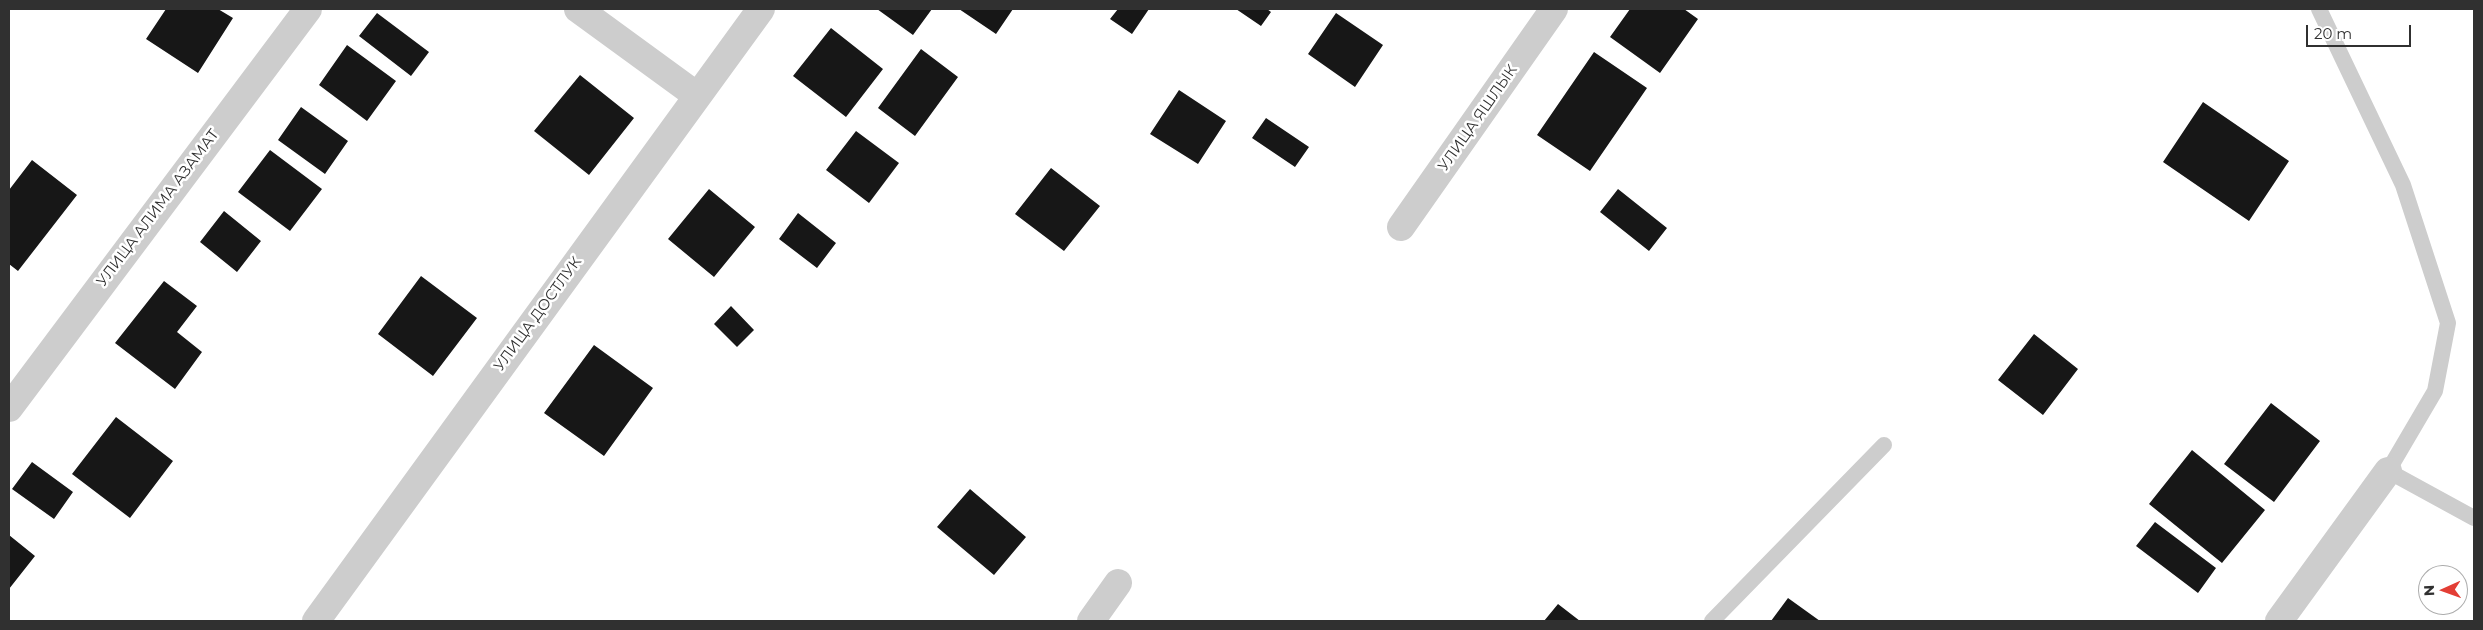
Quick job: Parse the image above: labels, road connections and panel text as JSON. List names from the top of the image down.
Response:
{
  "streets": {
    "street": ["УЛИЦА ЯШЛЫК", "УЛИЦА АЛИМА АЗАМАТ", "УЛИЦА ДОСТЛУК"]
  },
  "scale_bar": "20 m",
  "north": "left"
}
